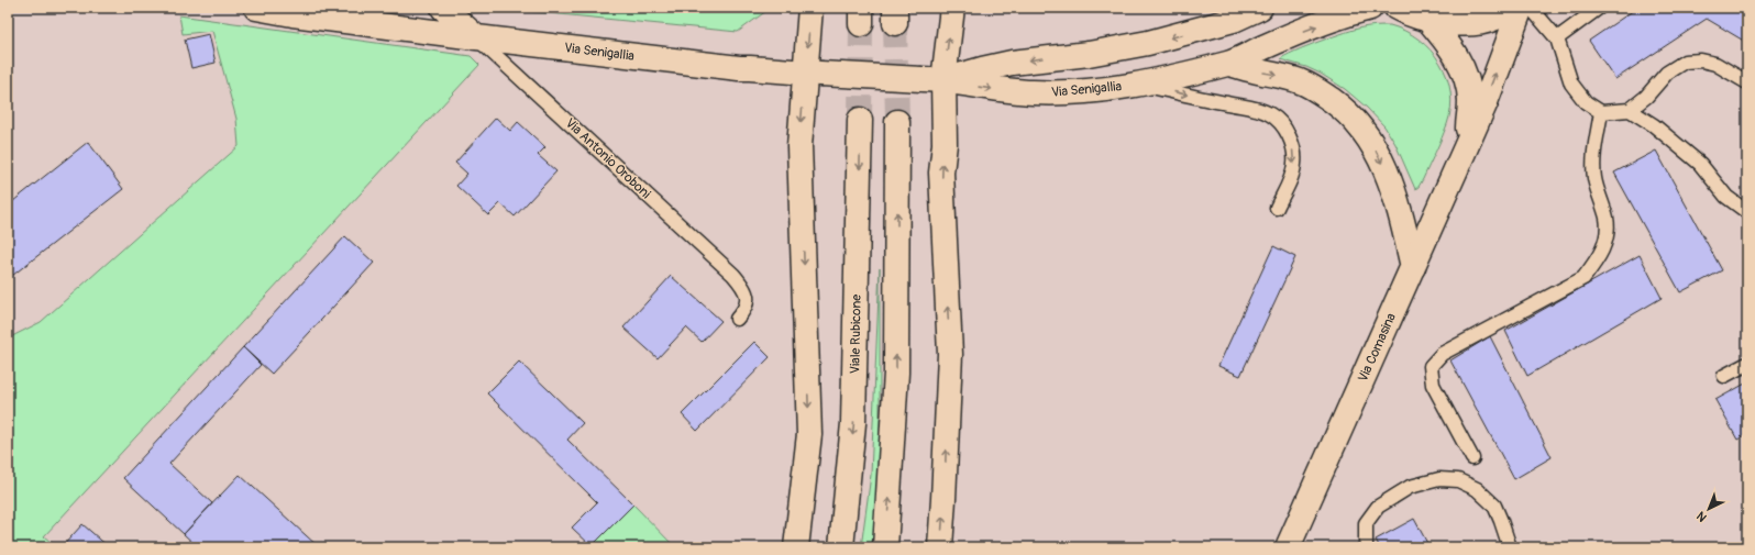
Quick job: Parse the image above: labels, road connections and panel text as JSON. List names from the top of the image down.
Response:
{
  "streets": {
    "main road": [
      "Via Senigallia",
      "Via Antonio Oroboni",
      "Viale Rubicone",
      "Via Comasina"
    ]
  },
  "crossings": [
    ["Via Senigallia", "Via Antonio Oroboni"]
  ],
  "north": "bottom left"
}
